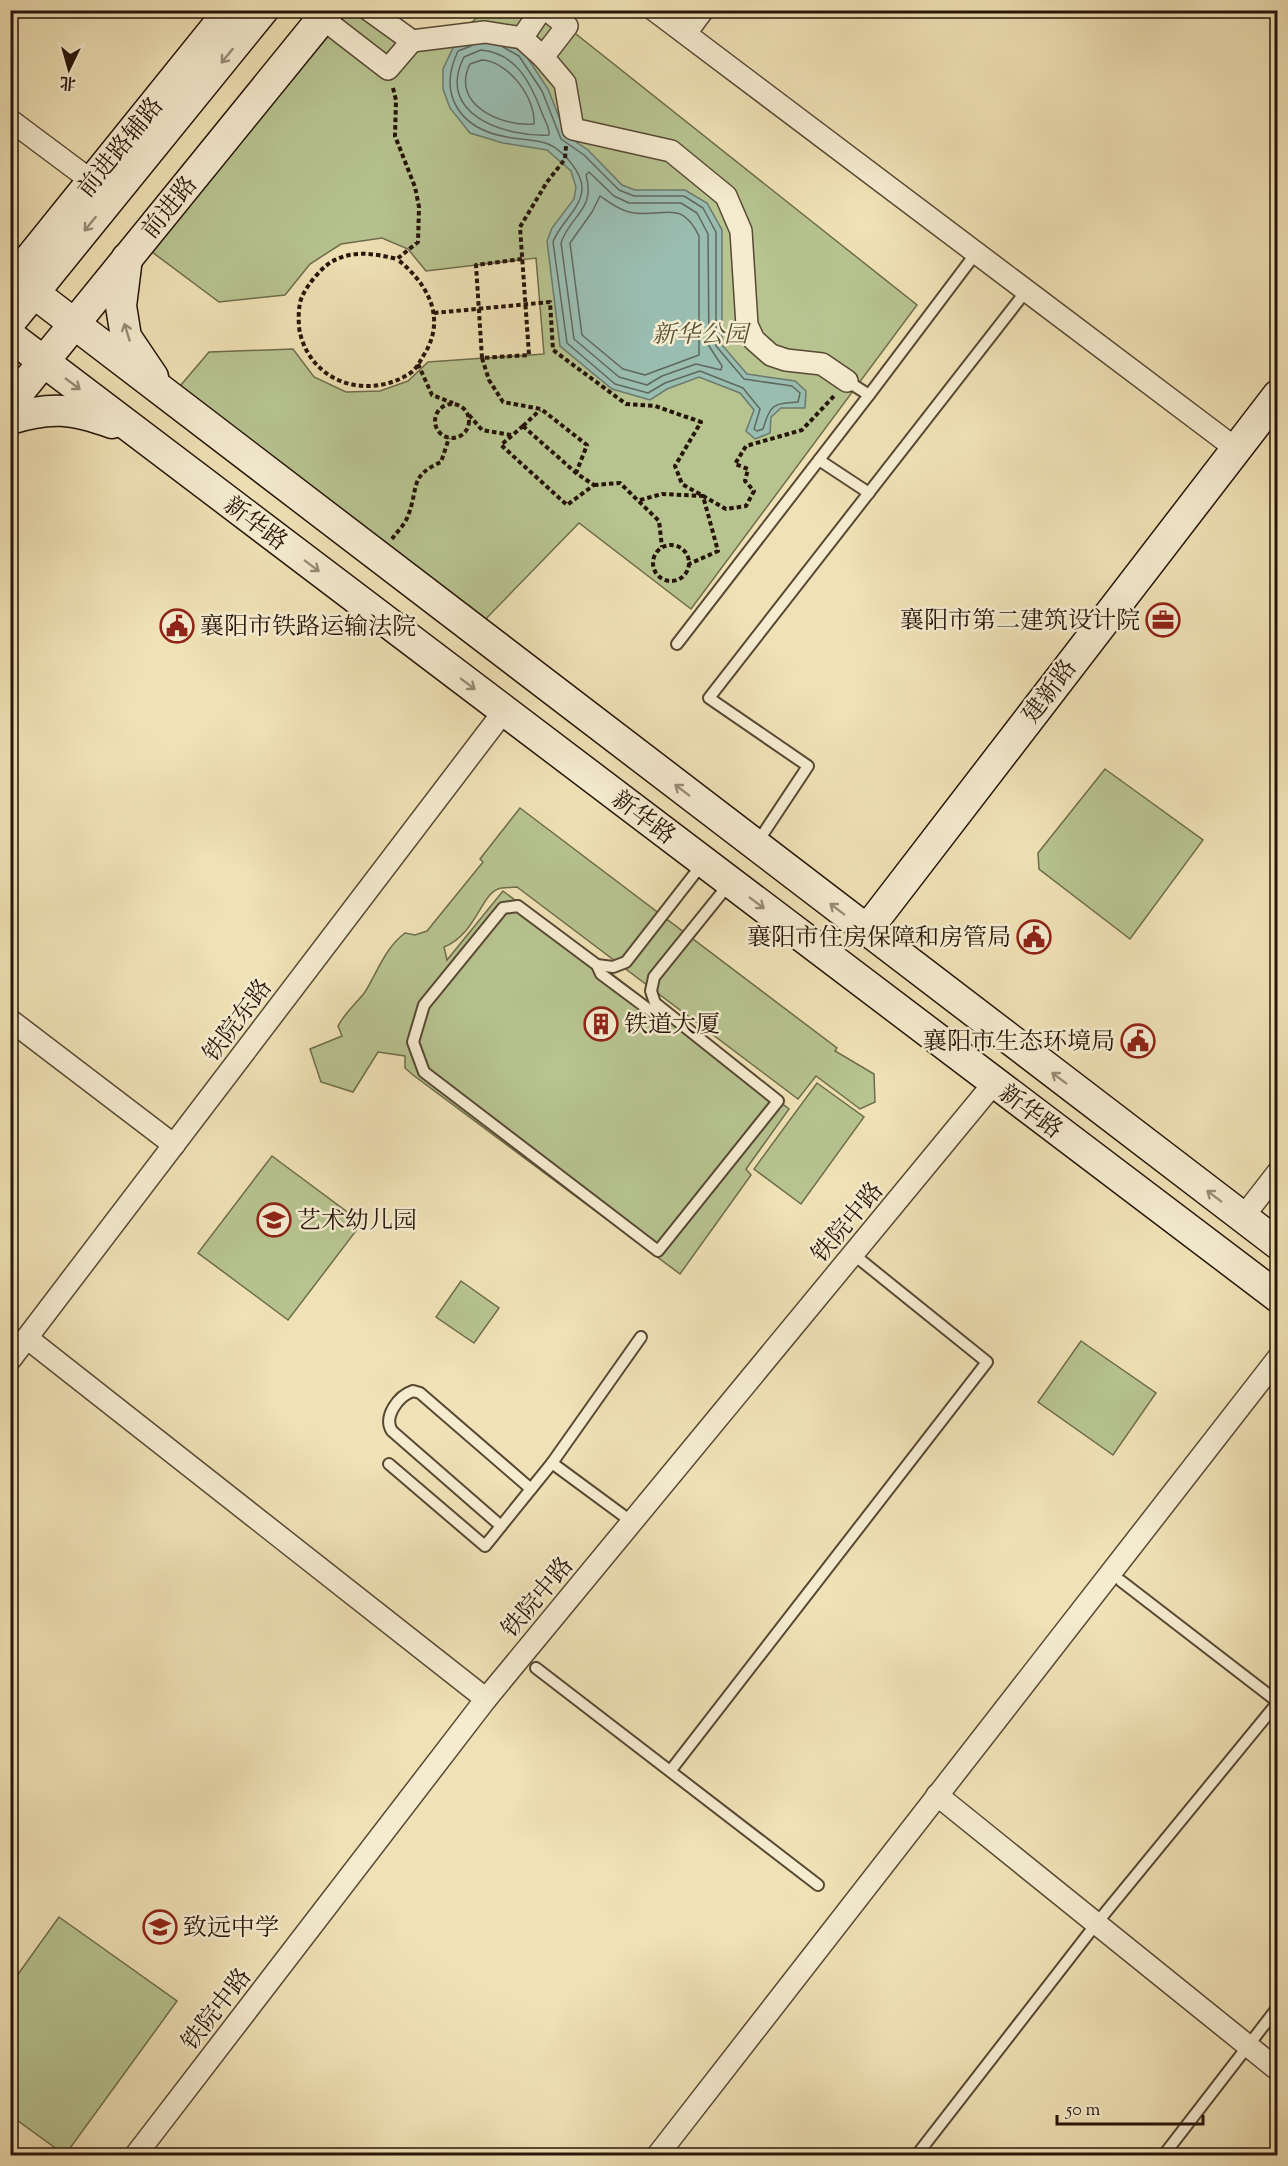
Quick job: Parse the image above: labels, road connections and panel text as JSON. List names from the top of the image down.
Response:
{
  "streets": {
    "main road": [
      "前进路辅路",
      "前进路",
      "新华路",
      "建新路"
    ],
    "street": ["铁院东路", "铁院中路"]
  },
  "crossings": [
    ["前进路", "新华路"],
    ["新华路", "建新路"],
    ["新华路", "铁院东路"],
    ["新华路", "铁院中路"]
  ],
  "parks": ["新华公园"],
  "places": {
    "office": ["襄阳市第二建筑设计院"],
    "public building": ["襄阳市铁路运输法院", "襄阳市住房保障和房管局", "襄阳市生态环境局"],
    "building": ["铁道大厦"],
    "school or university": ["艺术幼儿园", "致远中学"]
  },
  "scale_bar": "50 m",
  "north": "bottom"
}
